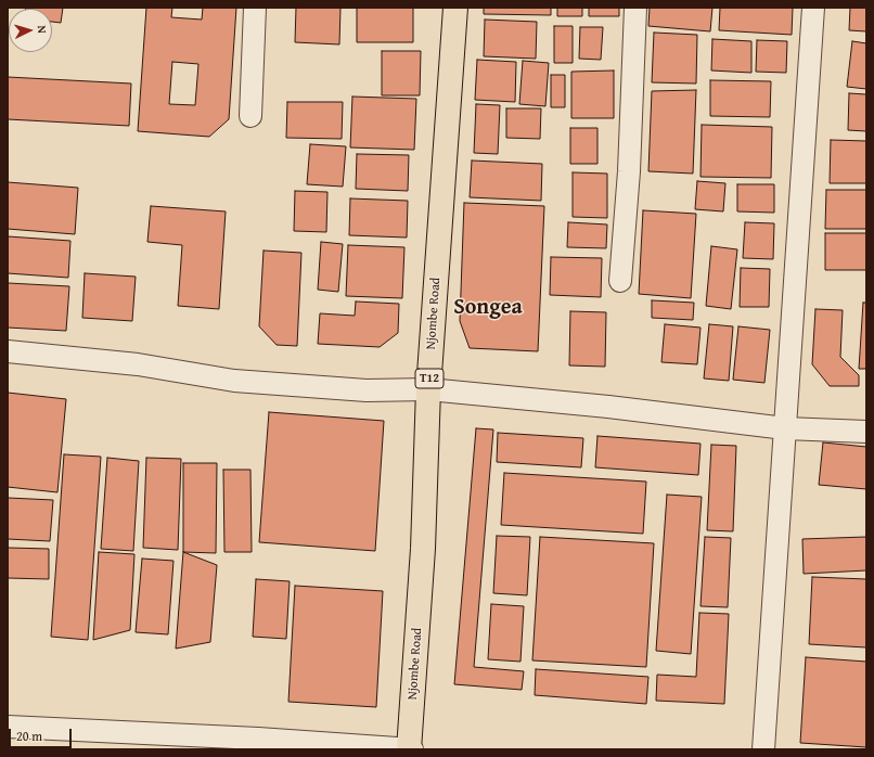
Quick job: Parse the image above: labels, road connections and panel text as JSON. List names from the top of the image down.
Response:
{
  "streets": {
    "highway": ["Njombe Road", "T12"]
  },
  "districts": ["Songea"],
  "scale_bar": "20 m",
  "north": "right"
}
